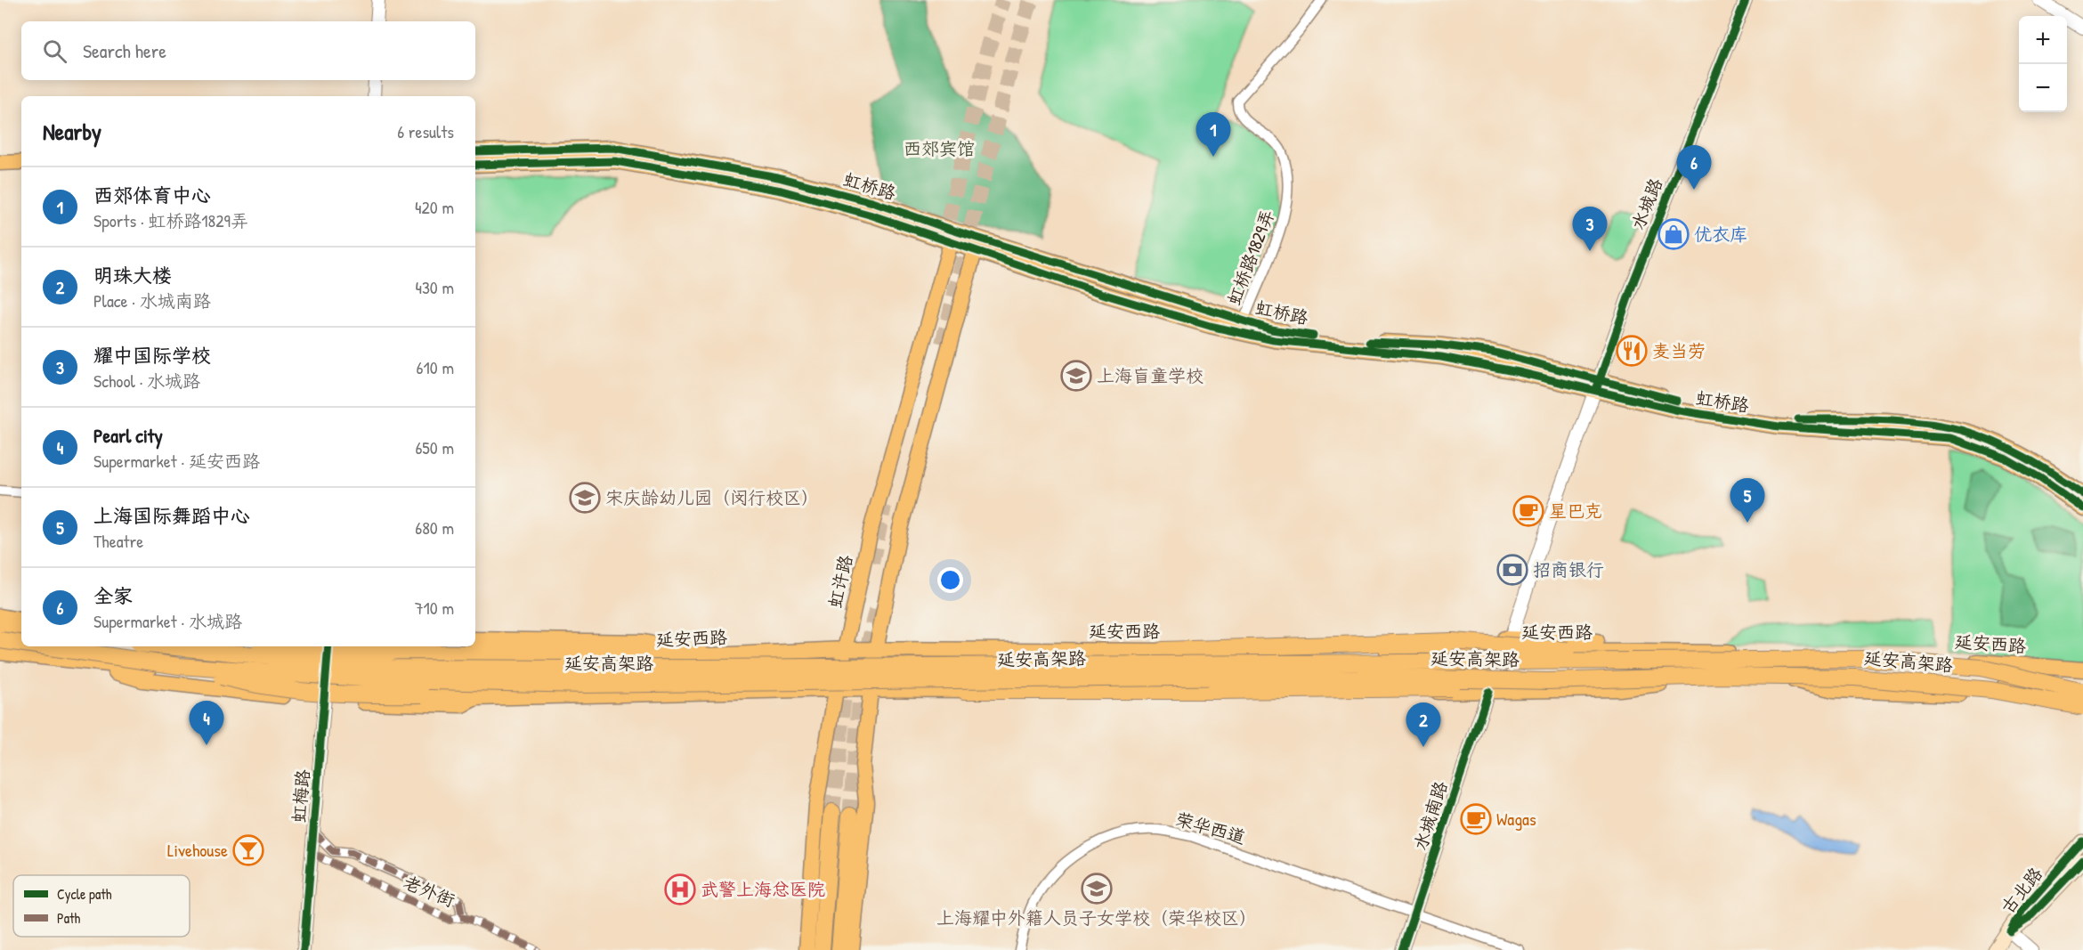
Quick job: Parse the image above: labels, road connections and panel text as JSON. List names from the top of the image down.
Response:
{
  "streets": {
    "highway": ["延安高架路"],
    "main road": [
      "虹桥路",
      "虹许路",
      "延安西路",
      "古北路"
    ],
    "street": [
      "水城路",
      "虹桥路1829弄",
      "虹梅路",
      "水城南路",
      "荣华西道",
      "老外街"
    ]
  },
  "crossings": [
    ["虹桥路", "水城路"],
    ["虹桥路", "虹桥路1829弄"],
    ["虹桥路", "虹许路"],
    ["虹桥路", "水城南路"],
    ["水城路", "水城南路"],
    ["虹许路", "延安西路"],
    ["延安西路", "虹梅路"],
    ["延安西路", "水城南路"],
    ["虹梅路", "老外街"],
    ["水城南路", "荣华西道"]
  ],
  "parks": ["西郊宾馆"],
  "places": {
    "shop": ["优衣库"],
    "restaurant": ["麦当劳"],
    "school or university": ["上海盲童学校", "宋庆龄幼儿园（闵行校区）", "上海耀中外籍人员子女学校（荣华校区）"],
    "cafe": ["星巴克", "Wagas"],
    "bank": ["招商银行"],
    "bar": ["Livehouse"],
    "hospital": ["武警上海总医院"]
  },
  "legend": ["Cycle path", "Path"],
  "page": {
    "map_buttons": ["+", "−"],
    "search": "Search here",
    "heading": ["Nearby", "6 results"],
    "pins": [
      "1",
      "6",
      "3",
      "5",
      "4",
      "2"
    ],
    "list": [
      {
        "mark": "1",
        "name": "西郊体育中心",
        "note": "Sports · 虹桥路1829弄",
        "value": "420 m"
      },
      {
        "mark": "2",
        "name": "明珠大楼",
        "note": "Place · 水城南路",
        "value": "430 m"
      },
      {
        "mark": "3",
        "name": "耀中国际学校",
        "note": "School · 水城路",
        "value": "610 m"
      },
      {
        "mark": "4",
        "name": "Pearl city",
        "note": "Supermarket · 延安西路",
        "value": "650 m"
      },
      {
        "mark": "5",
        "name": "上海国际舞蹈中心",
        "note": "Theatre",
        "value": "680 m"
      },
      {
        "mark": "6",
        "name": "全家",
        "note": "Supermarket · 水城路",
        "value": "710 m"
      }
    ]
  }
}
